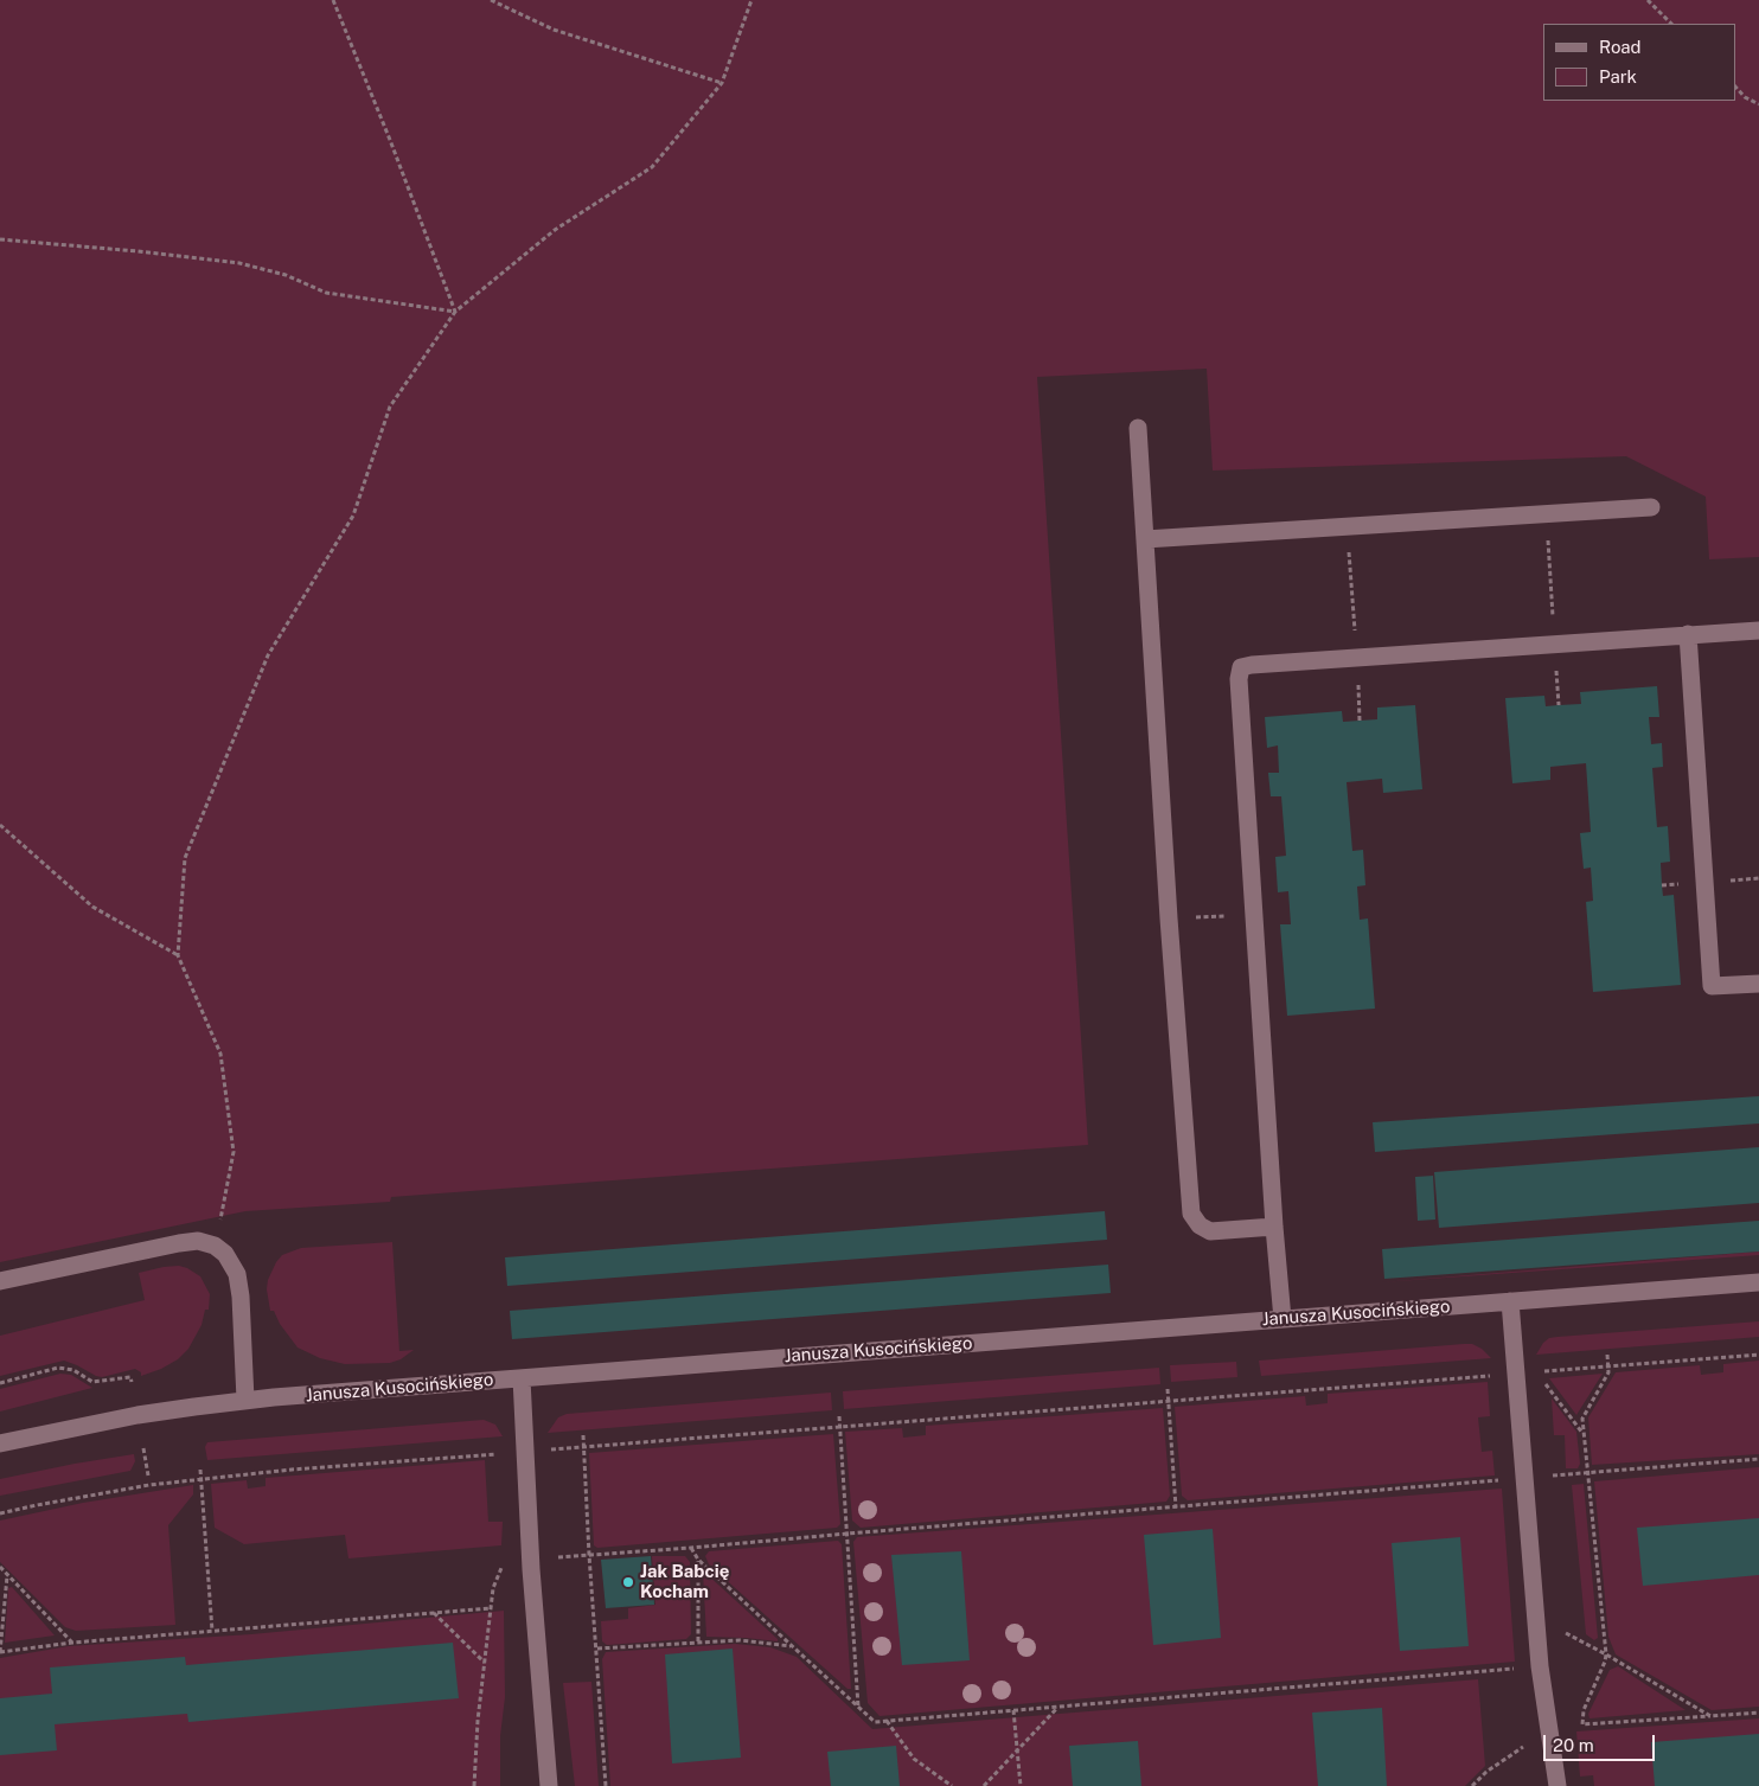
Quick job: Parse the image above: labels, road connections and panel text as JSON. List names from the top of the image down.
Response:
{
  "streets": {
    "street": ["Janusza Kusocińskiego"]
  },
  "places": ["Jak Babcię Kocham"],
  "legend": ["Road", "Park"],
  "scale_bar": "20 m"
}
